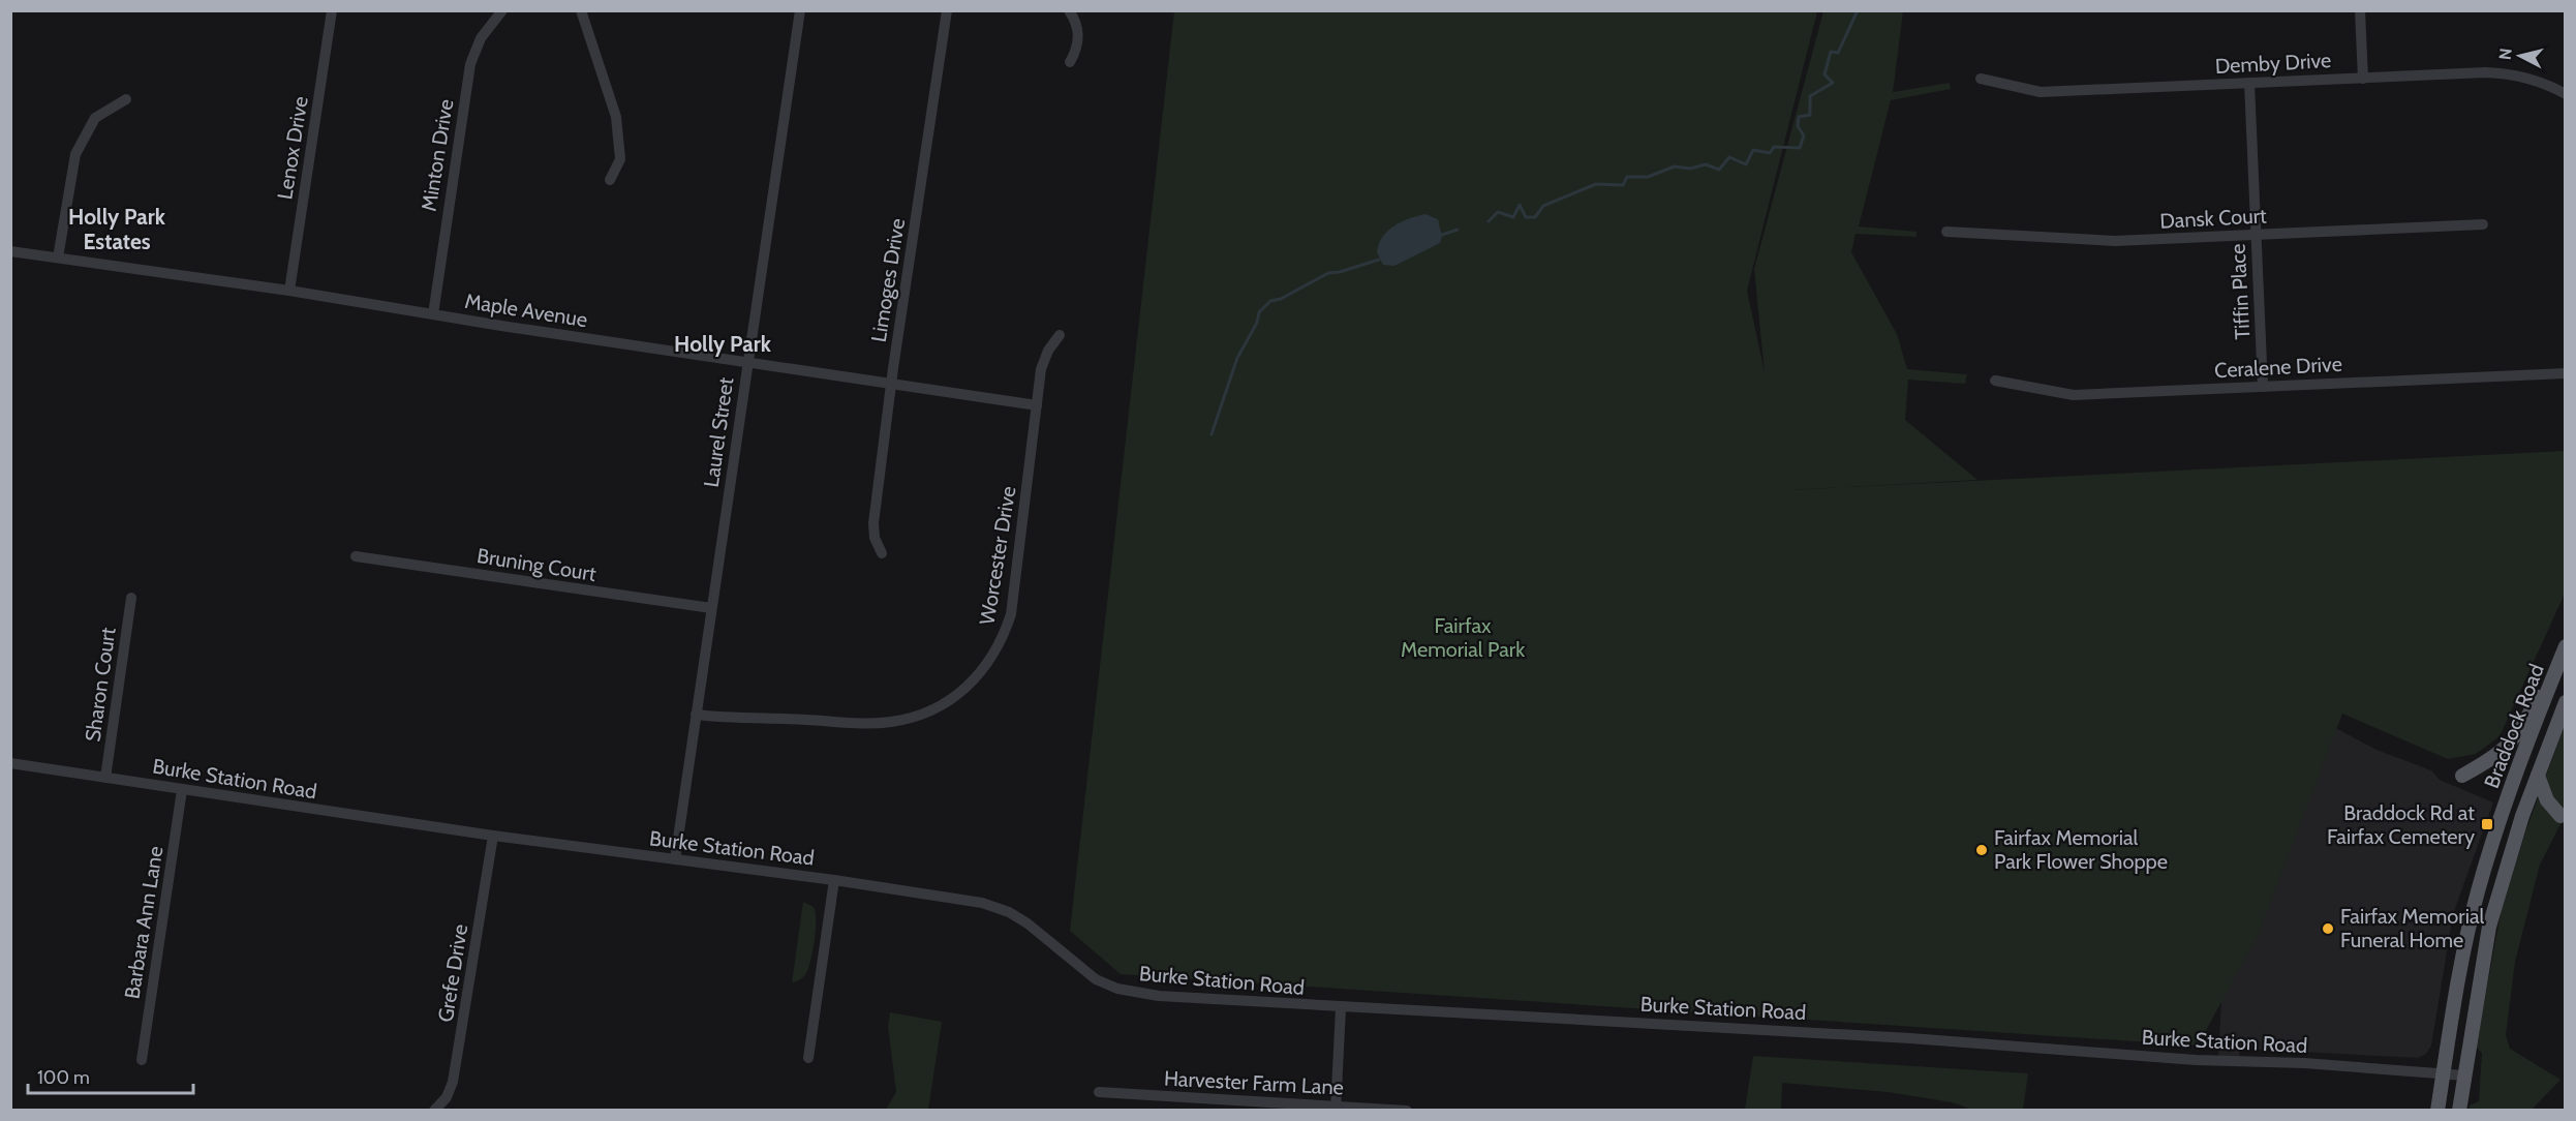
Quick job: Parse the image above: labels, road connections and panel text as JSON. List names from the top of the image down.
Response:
{
  "streets": {
    "main road": ["Braddock Road"],
    "street": [
      "Demby Drive",
      "Lenox Drive",
      "Minton Drive",
      "Dansk Court",
      "Limoges Drive",
      "Tiffin Place",
      "Maple Avenue",
      "Ceralene Drive",
      "Laurel Street",
      "Worcester Drive",
      "Bruning Court",
      "Sharon Court",
      "Burke Station Road",
      "Barbara Ann Lane",
      "Grefe Drive",
      "Harvester Farm Lane"
    ]
  },
  "crossings": [
    ["Demby Drive", "Tiffin Place"],
    ["Lenox Drive", "Maple Avenue"],
    ["Minton Drive", "Maple Avenue"],
    ["Dansk Court", "Tiffin Place"],
    ["Limoges Drive", "Maple Avenue"],
    ["Tiffin Place", "Ceralene Drive"],
    ["Maple Avenue", "Laurel Street"],
    ["Maple Avenue", "Worcester Drive"],
    ["Laurel Street", "Worcester Drive"],
    ["Laurel Street", "Bruning Court"],
    ["Laurel Street", "Burke Station Road"],
    ["Sharon Court", "Burke Station Road"],
    ["Braddock Road", "Burke Station Road"],
    ["Burke Station Road", "Barbara Ann Lane"],
    ["Burke Station Road", "Grefe Drive"]
  ],
  "districts": ["Holly Park Estates", "Holly Park"],
  "parks": ["Fairfax Memorial Park"],
  "places": {
    "transit": ["Braddock Rd at Fairfax Cemetery"],
    "other": ["Fairfax Memorial Park Flower Shoppe", "Fairfax Memorial Funeral Home"]
  },
  "scale_bar": "100 m",
  "north": "left"
}
